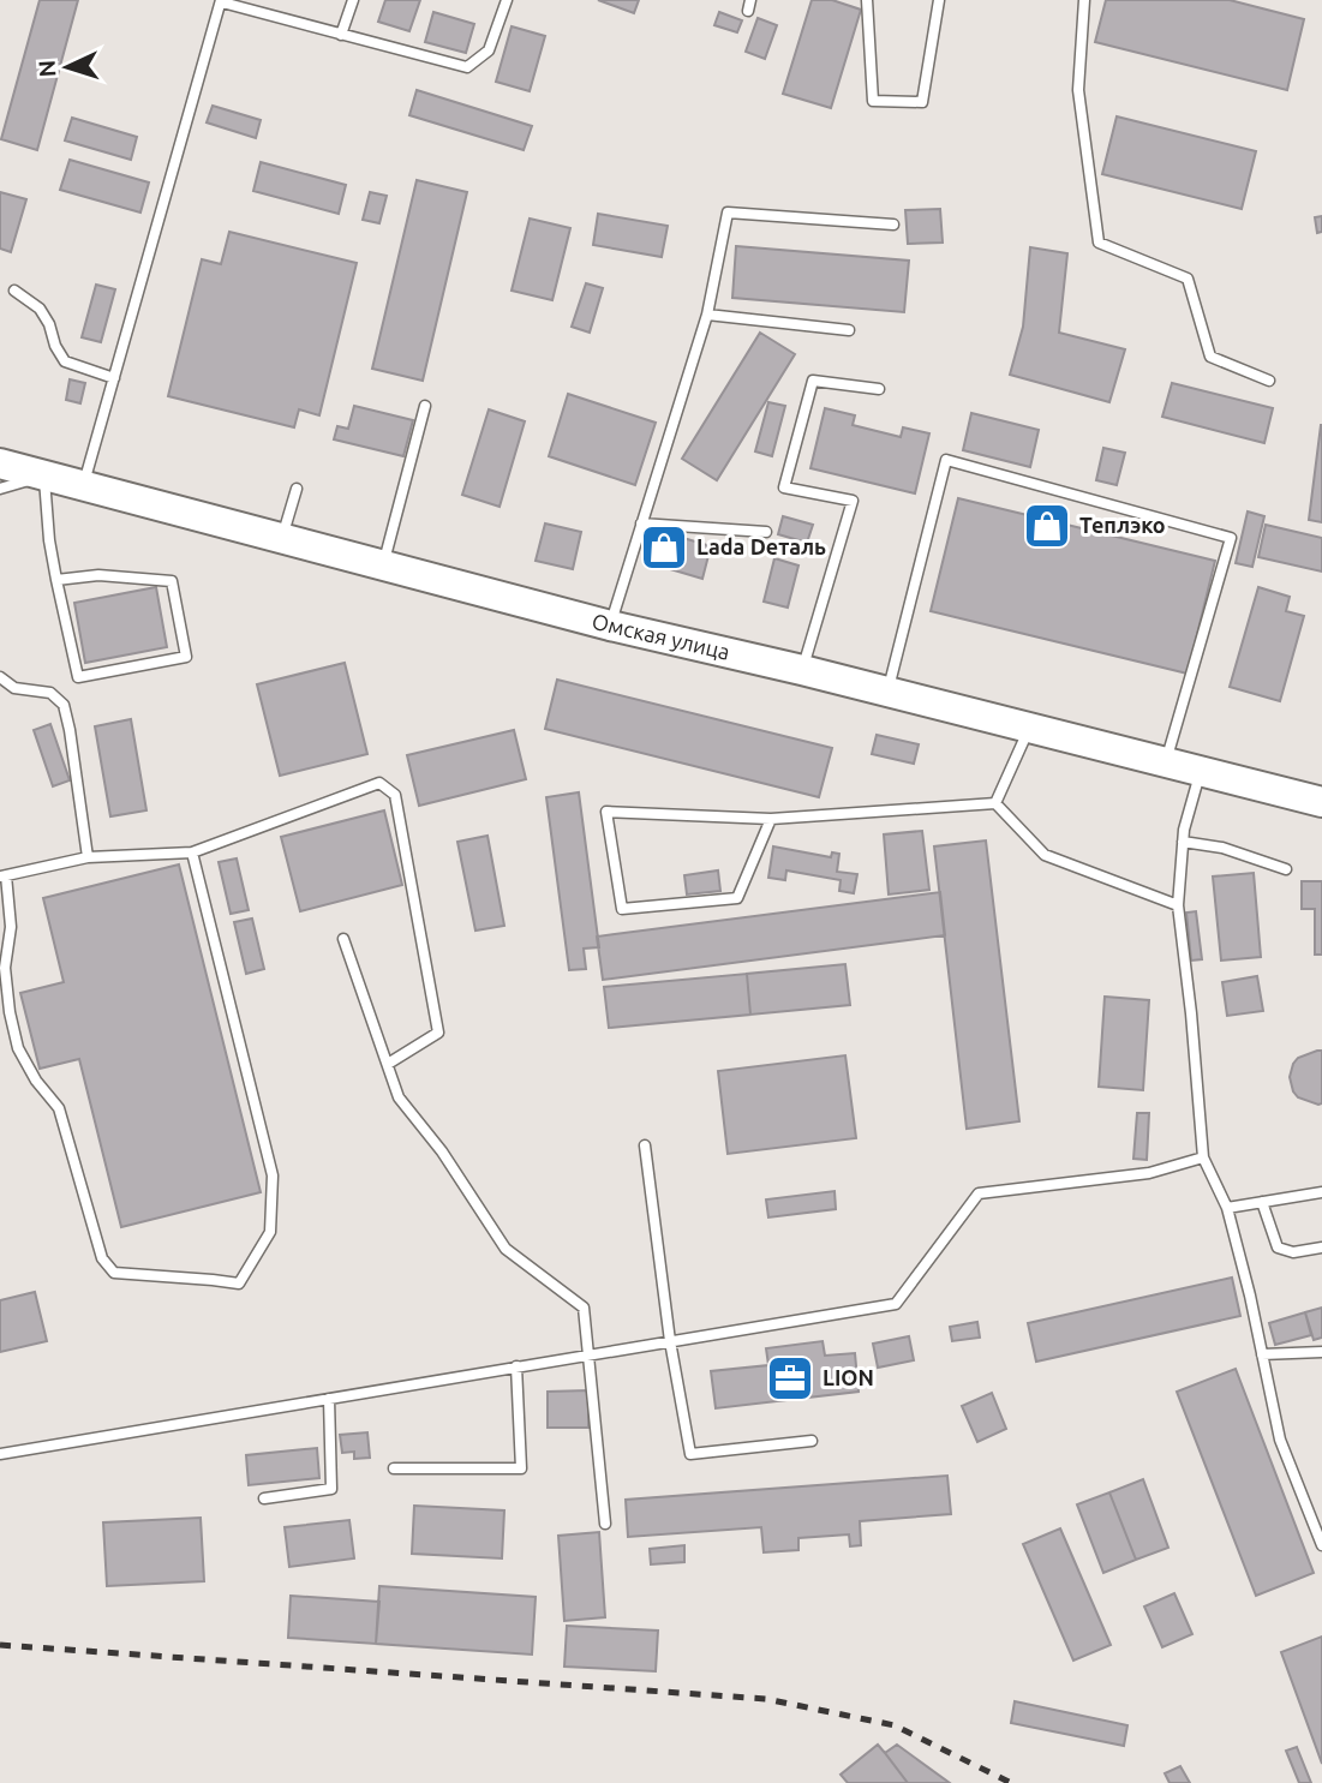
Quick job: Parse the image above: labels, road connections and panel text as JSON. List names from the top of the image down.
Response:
{
  "streets": {
    "main road": ["Омская улица"]
  },
  "places": {
    "shop": ["Теплэко", "Lada Dеталь"],
    "office": ["LION"]
  },
  "north": "left"
}
